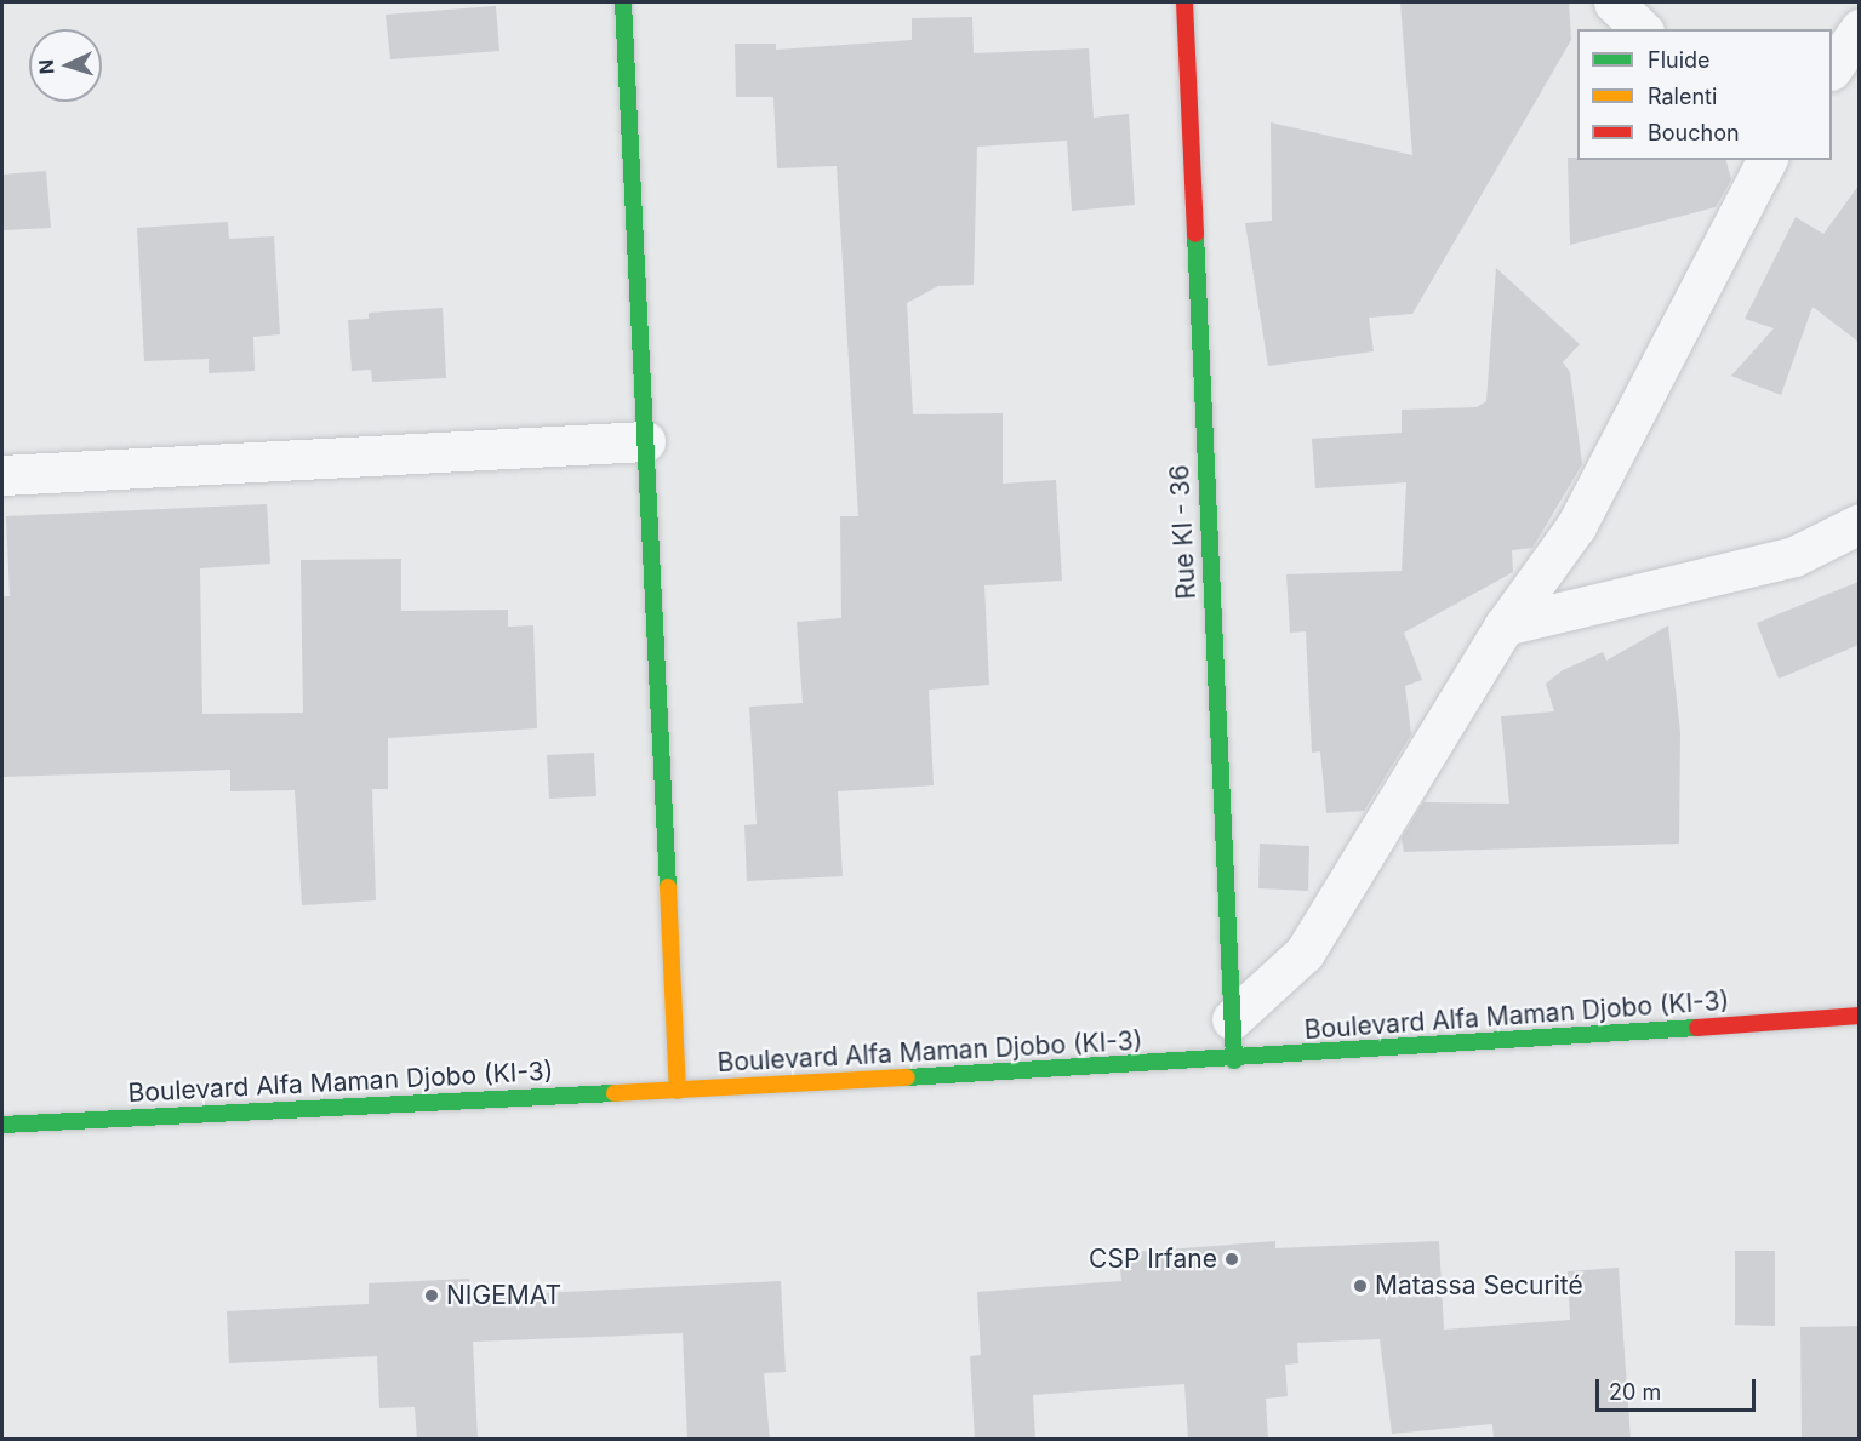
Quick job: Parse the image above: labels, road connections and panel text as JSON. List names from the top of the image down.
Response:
{
  "streets": {
    "street": ["Rue KI - 36", "Boulevard Alfa Maman Djobo (KI-3)"]
  },
  "crossings": [
    ["Rue KI - 36", "Boulevard Alfa Maman Djobo (KI-3)"]
  ],
  "places": ["CSP Irfane", "Matassa Securité", "NIGEMAT"],
  "legend": ["Fluide", "Ralenti", "Bouchon"],
  "scale_bar": "20 m",
  "north": "left"
}
